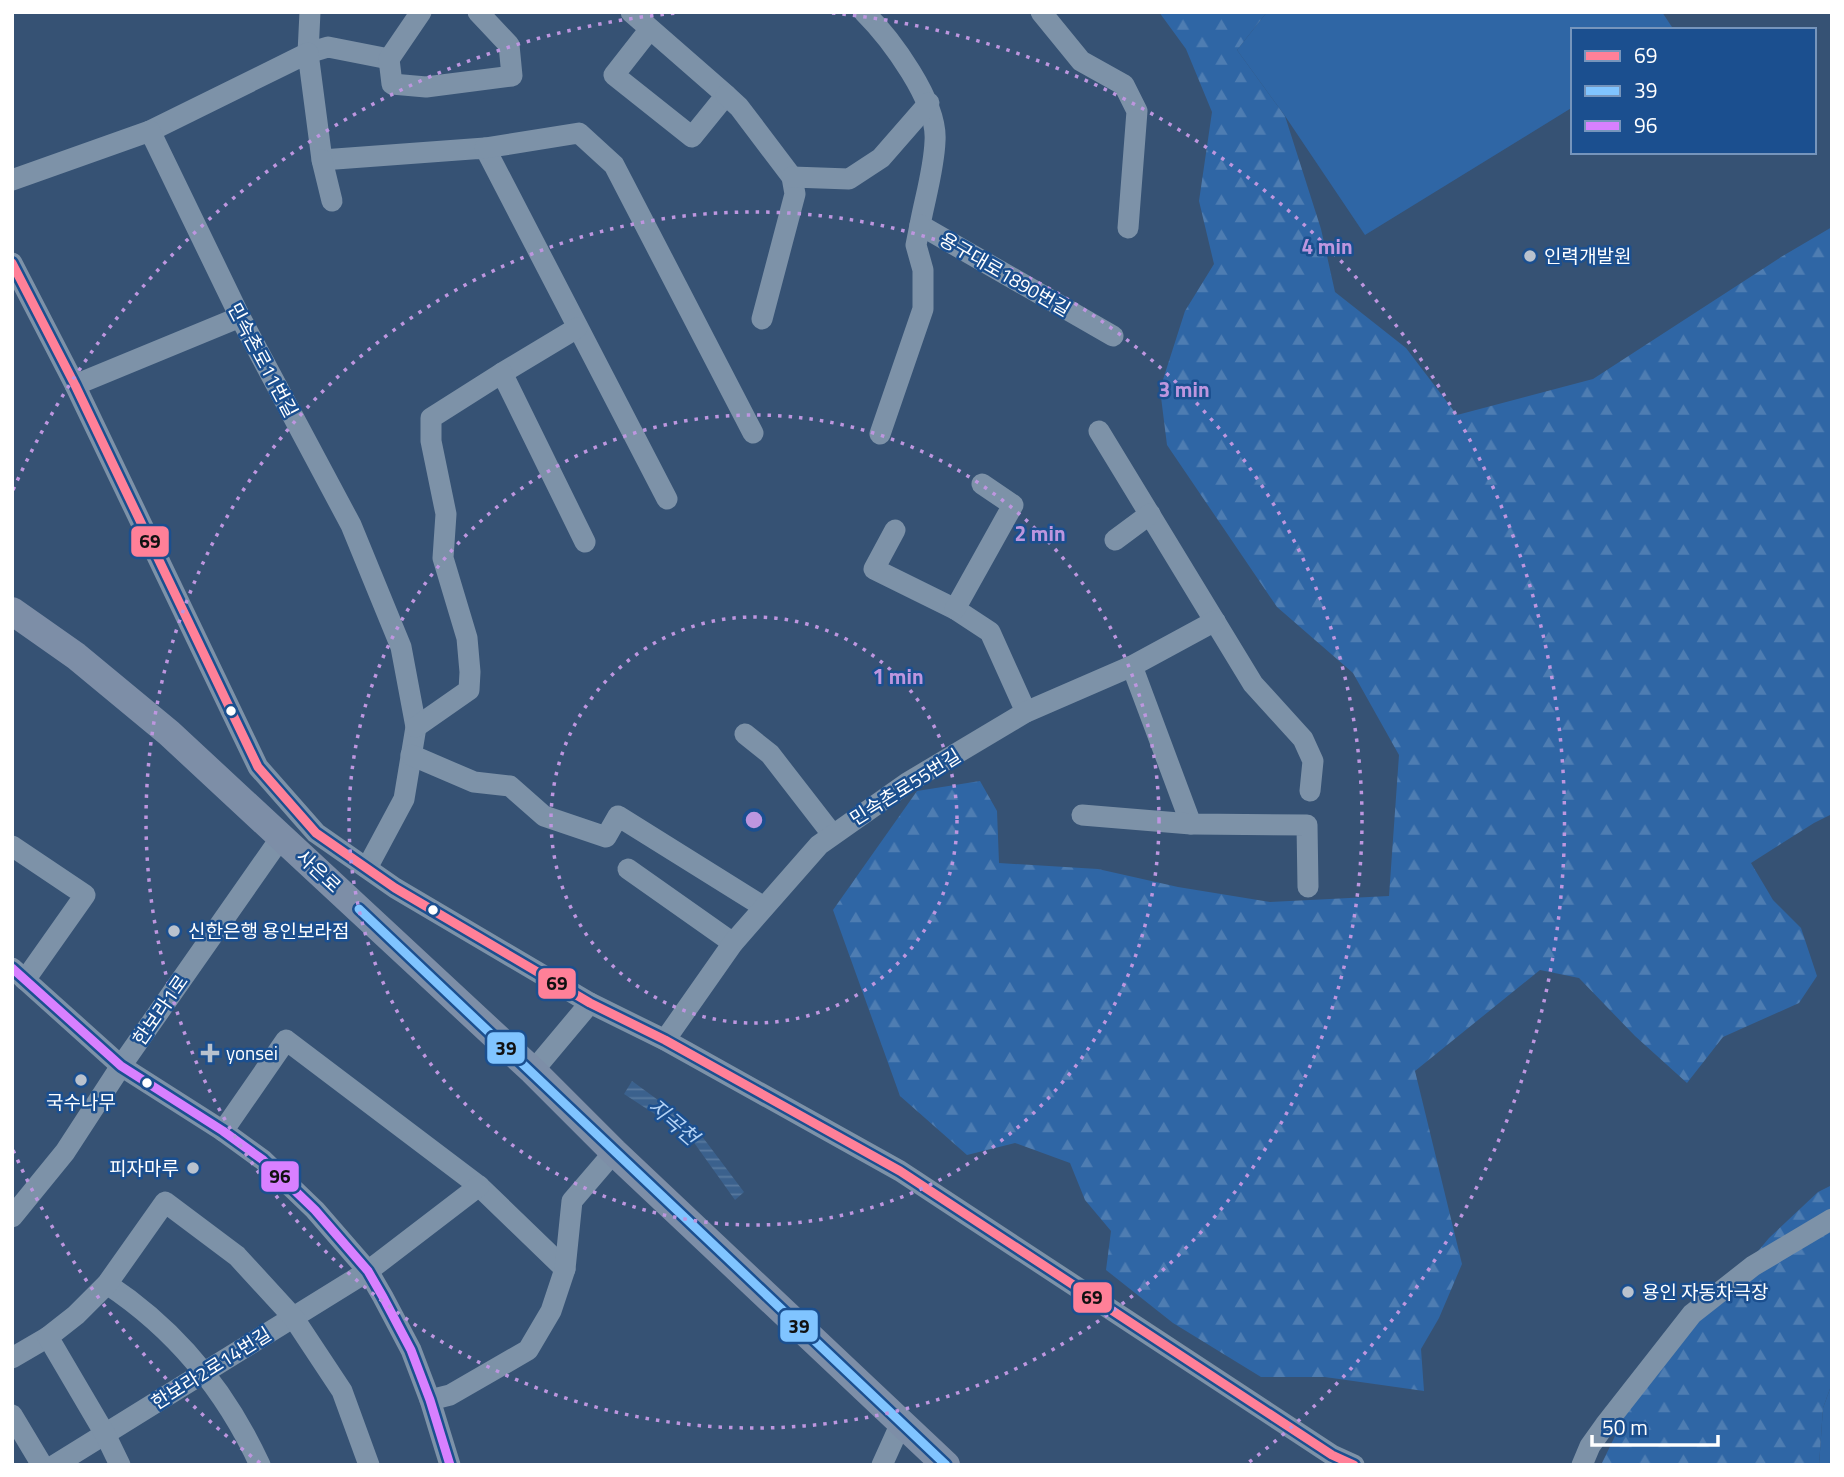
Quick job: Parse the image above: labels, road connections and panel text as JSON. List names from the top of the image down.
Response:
{
  "streets": {
    "main road": ["사은로"],
    "street": [
      "용구대로1890번길",
      "민속촌로11번길",
      "민속촌로55번길",
      "한보라1로",
      "한보라2로14번길"
    ]
  },
  "crossings": [
    ["사은로", "한보라1로"]
  ],
  "water": ["지곡천"],
  "places": {
    "other": [
      "인력개발원",
      "신한은행 용인보라점",
      "국수나무",
      "피자마루",
      "용인 자동차극장"
    ],
    "health": ["yonsei"]
  },
  "lines": ["transit line 69", "transit line 39", "transit line 96"],
  "legend": ["69", "39", "96"],
  "scale_bar": "50 m",
  "rings": [
    "4 min",
    "3 min",
    "2 min",
    "1 min"
  ]
}
